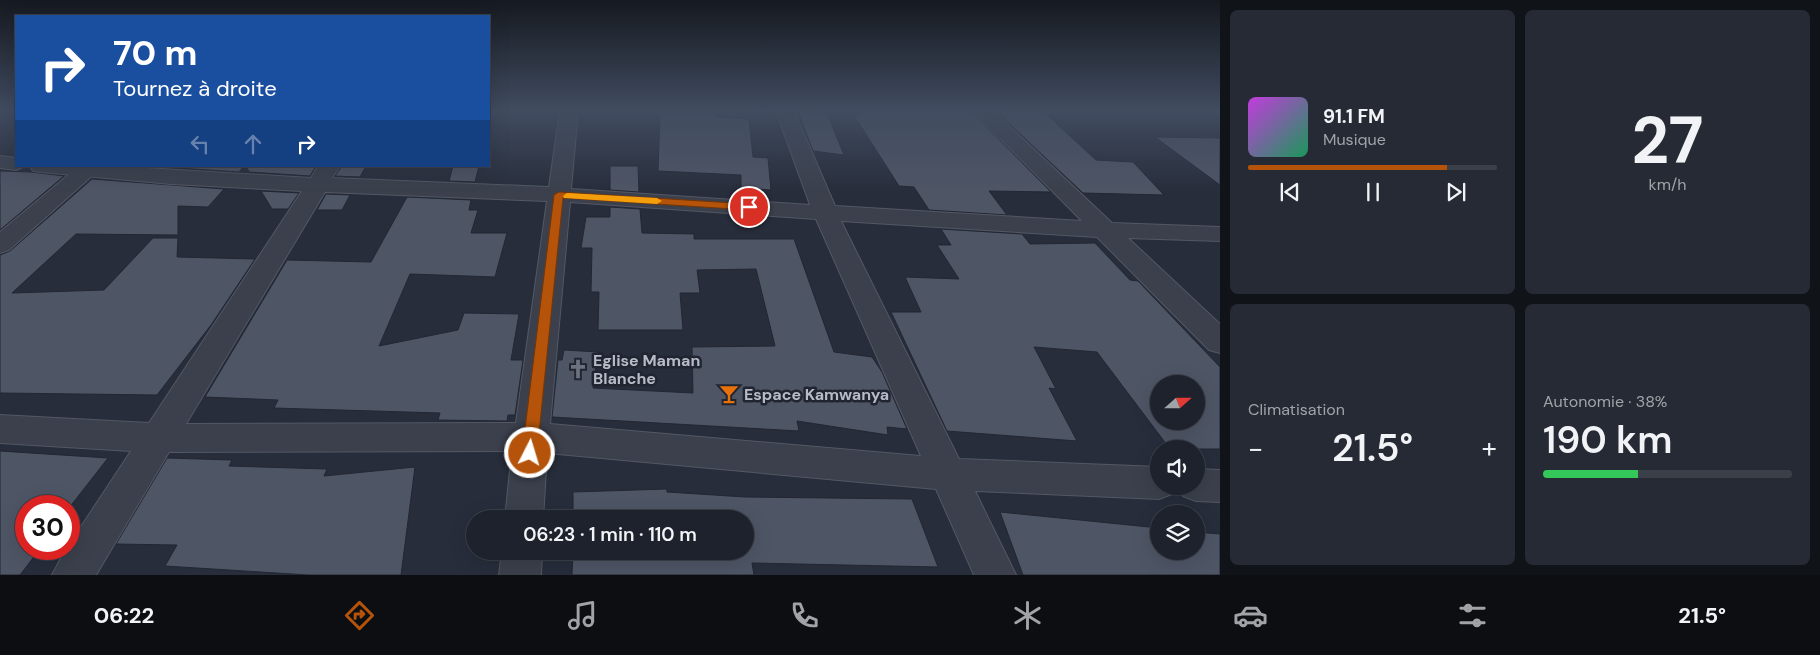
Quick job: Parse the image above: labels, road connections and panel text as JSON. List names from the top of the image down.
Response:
{
  "places": {
    "church": ["Eglise Maman Blanche"],
    "bar": ["Espace Kamwanya"]
  },
  "north": "right",
  "page": {
    "tile": [
      ["27", "km/h"],
      "Climatisation",
      ["Autonomie · 38%", "190 km"]
    ],
    "turn": ["70 m", "Tournez à droite"],
    "song": ["91.1 FM", "Musique"],
    "heat": ["−", "21.5°", "+"],
    "limit": "30",
    "trip": "06:23 · 1 min · 110 m",
    "tabs": ["06:22", "21.5°"]
  }
}
